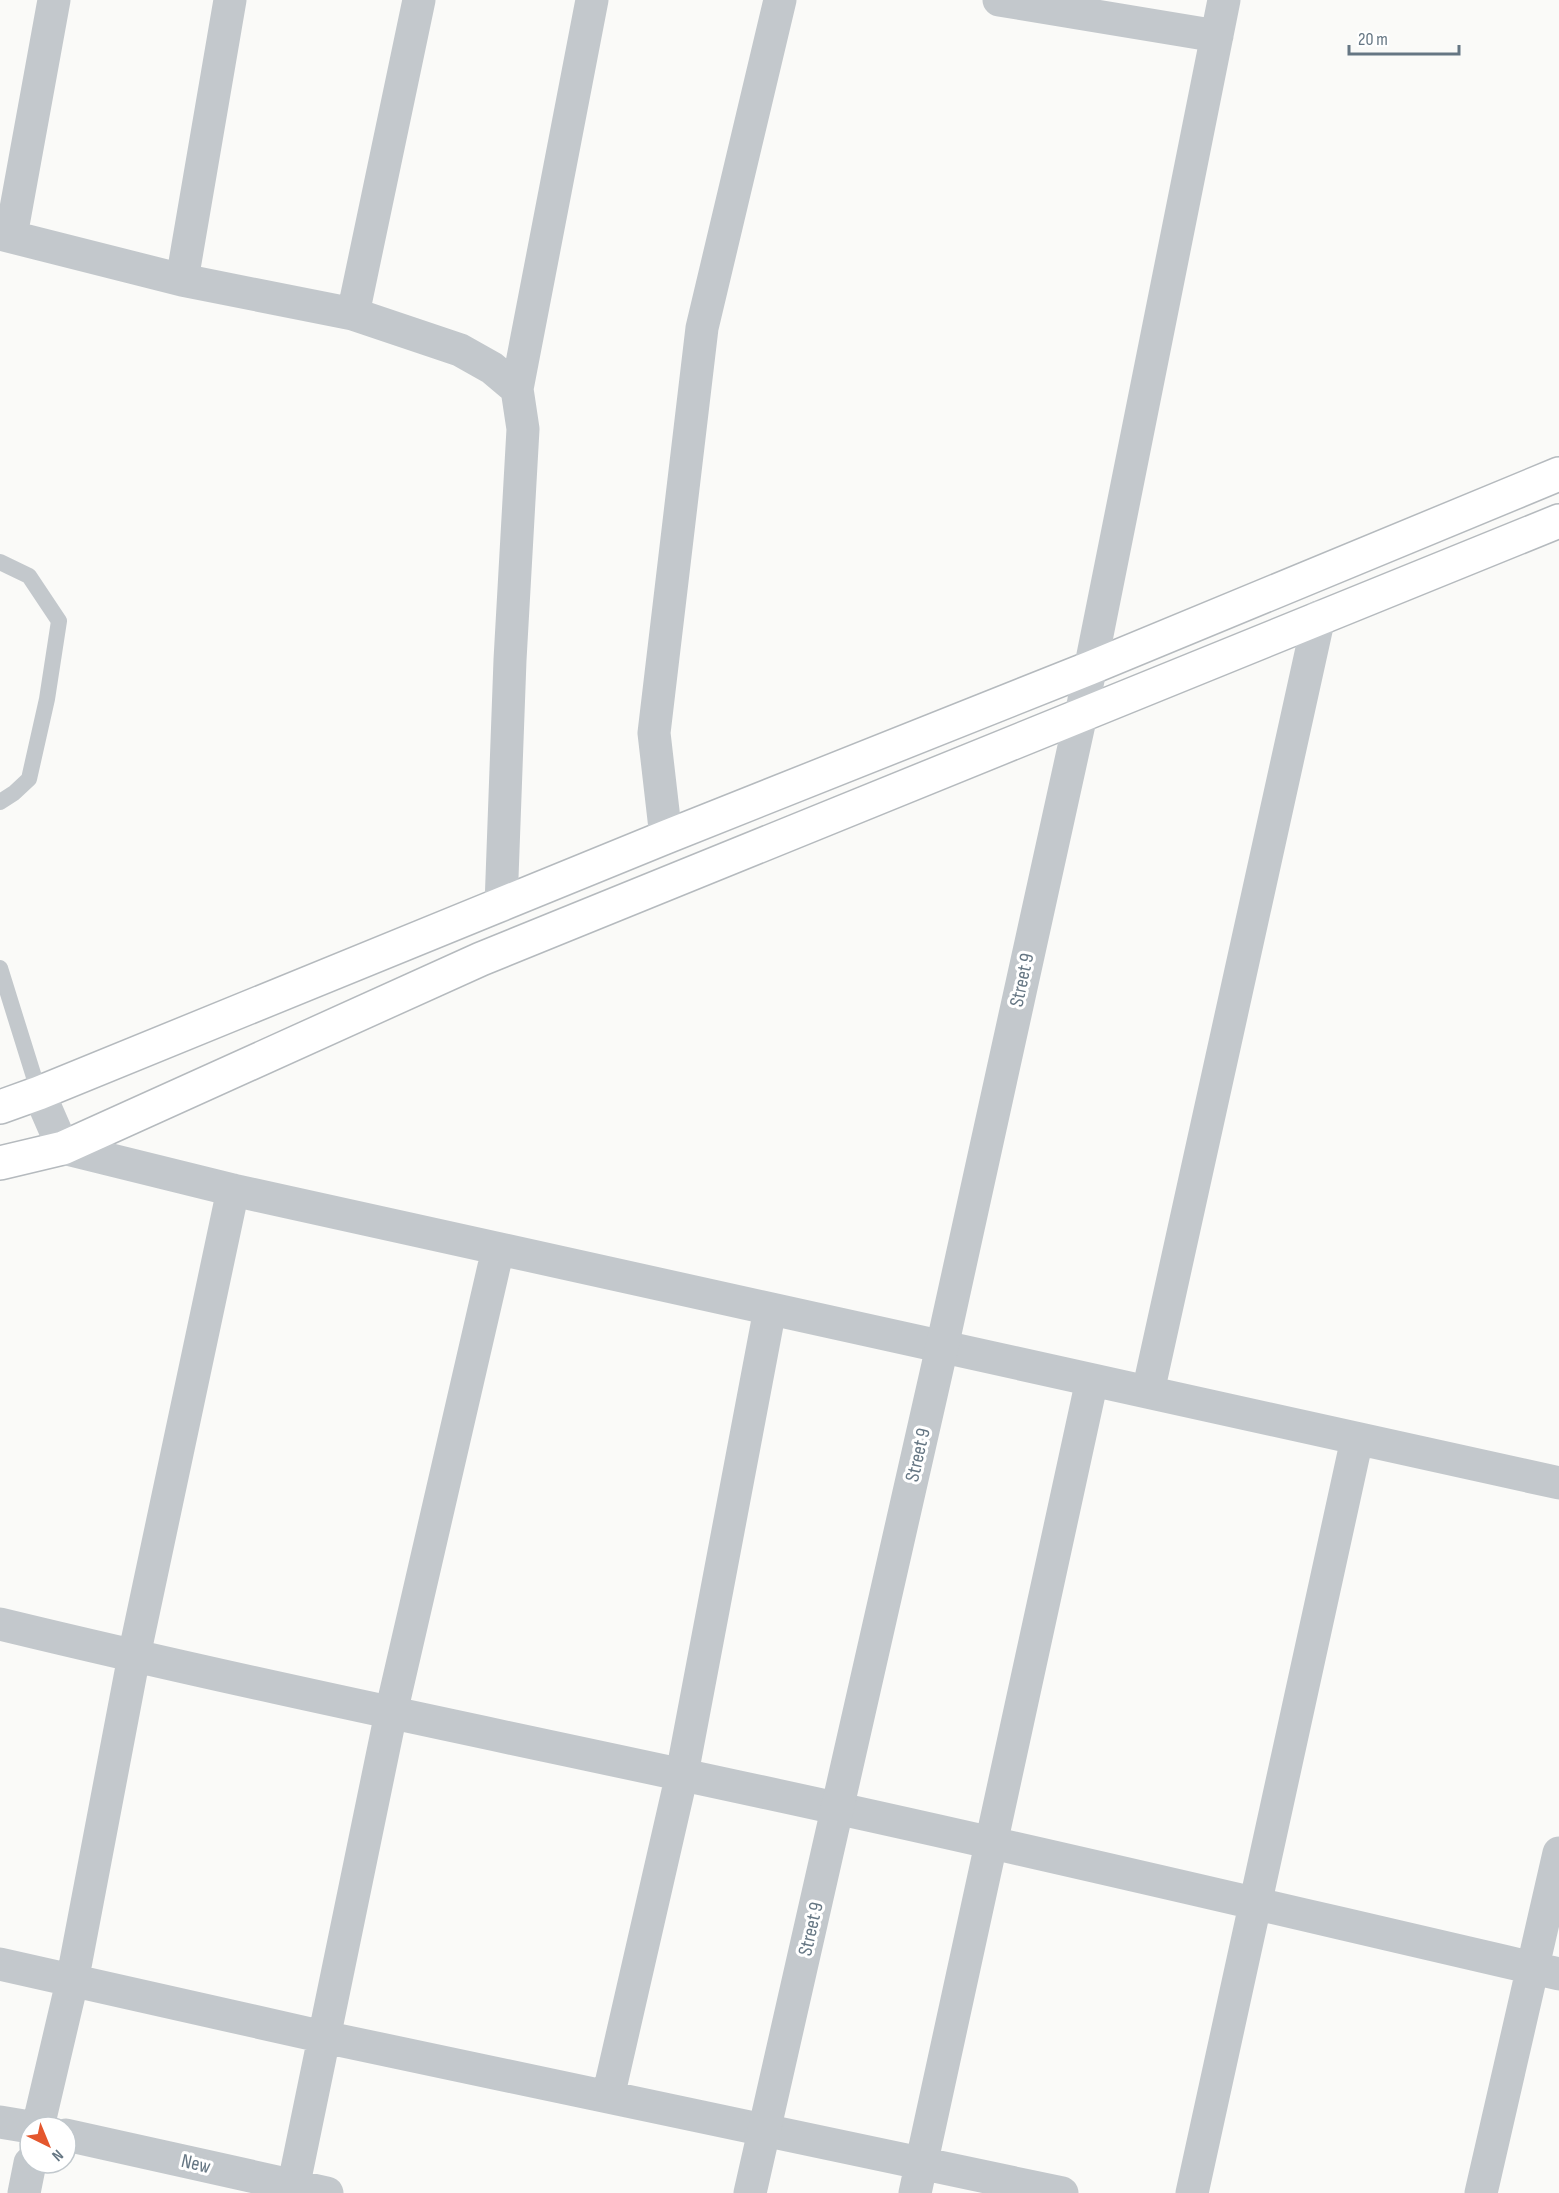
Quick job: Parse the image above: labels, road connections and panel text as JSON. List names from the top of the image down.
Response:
{
  "streets": {
    "street": ["Street 9", "New"]
  },
  "scale_bar": "20 m",
  "north": "bottom right"
}
